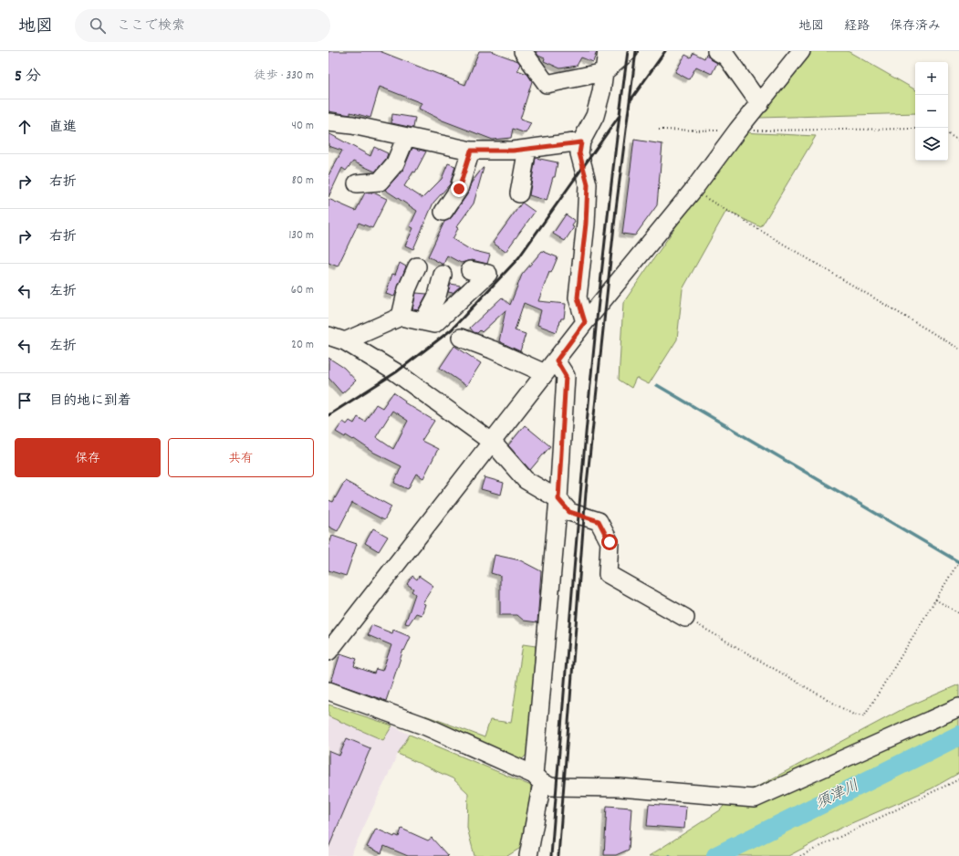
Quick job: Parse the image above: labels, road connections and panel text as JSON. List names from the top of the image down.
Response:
{
  "water": ["須津川"],
  "page": {
    "header": "地図",
    "search": "ここで検索",
    "nav": ["地図", "経路", "保存済み"],
    "heading": ["5 分", "徒歩 · 330 m"],
    "map_buttons": ["+", "−"],
    "list": [
      ["直進", "40 m"],
      ["右折", "80 m"],
      ["右折", "130 m"],
      ["左折", "60 m"],
      ["左折", "20 m"],
      "目的地に到着"
    ],
    "buttons": ["保存", "共有"]
  }
}
